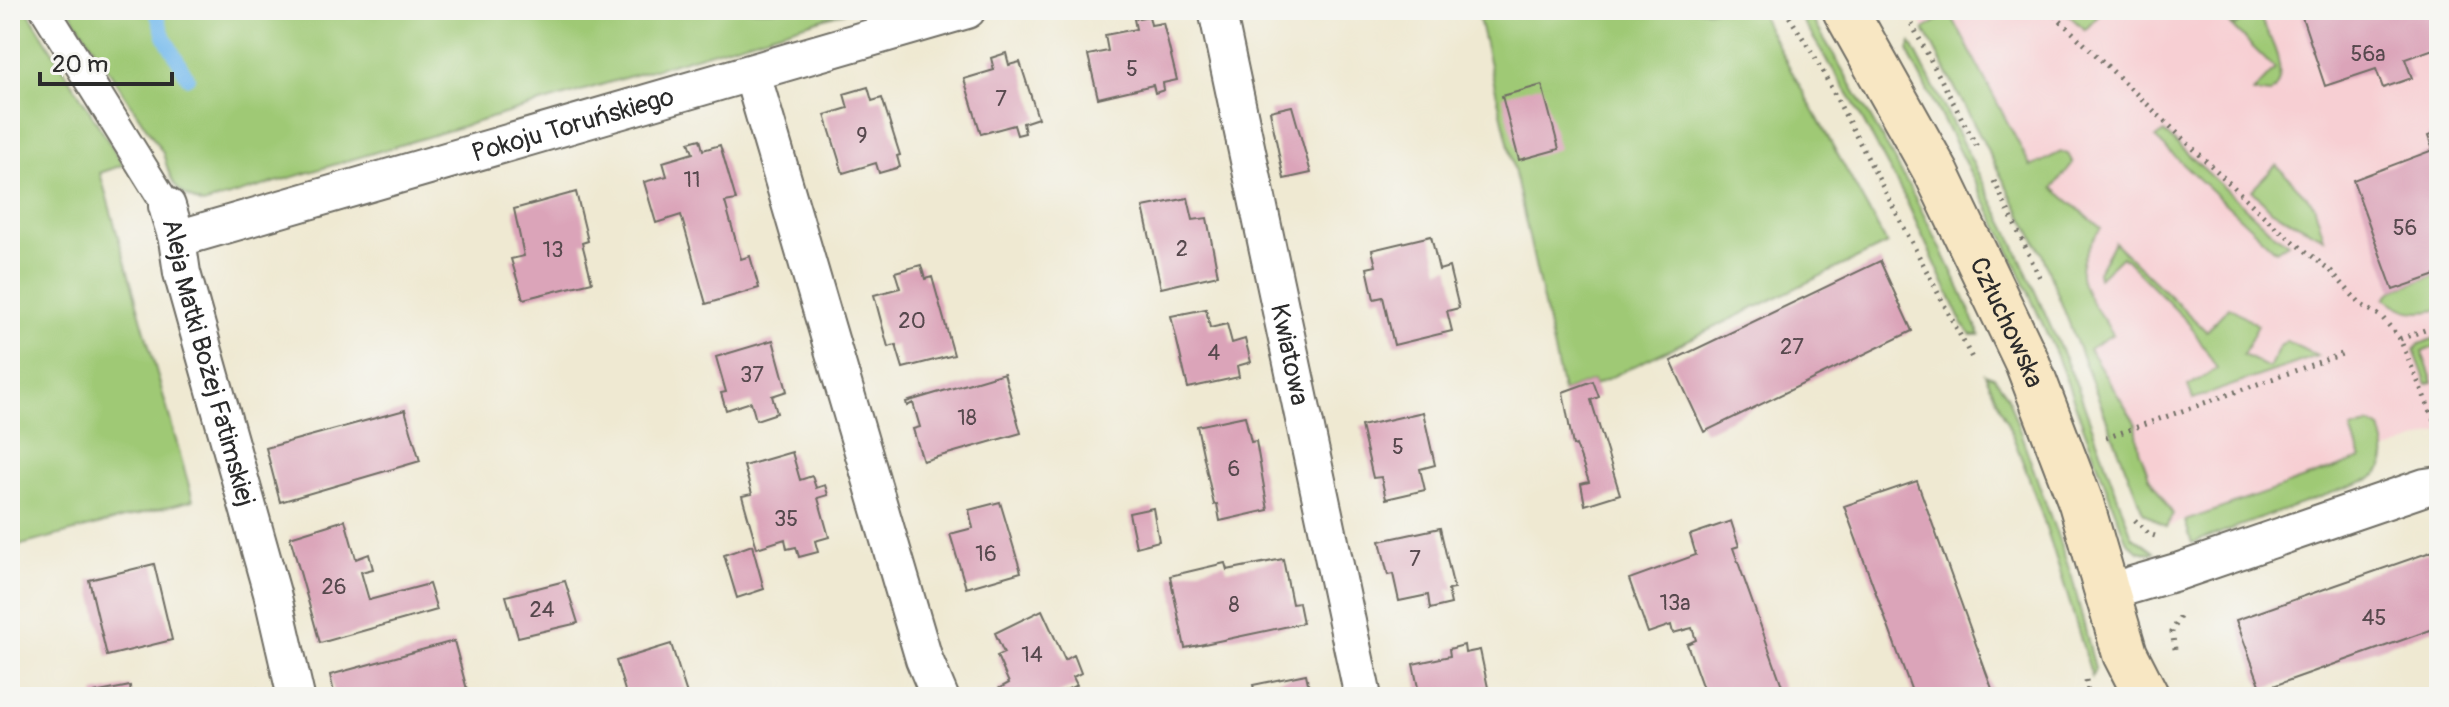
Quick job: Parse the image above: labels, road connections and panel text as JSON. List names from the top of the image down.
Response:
{
  "streets": {
    "main road": ["Człuchowska"],
    "street": ["Pokoju Toruńskiego", "Kwiatowa", "Aleja Matki Bożej Fatimskiej"]
  },
  "crossings": [
    ["Pokoju Toruńskiego", "Aleja Matki Bożej Fatimskiej"]
  ],
  "house_numbers": [
    "56a",
    "5",
    "7",
    "9",
    "11",
    "56",
    "2",
    "13",
    "20",
    "27",
    "4",
    "37",
    "18",
    "5",
    "6",
    "35",
    "16",
    "7",
    "26",
    "13a",
    "8",
    "24",
    "45",
    "14"
  ],
  "scale_bar": "20 m"
}
